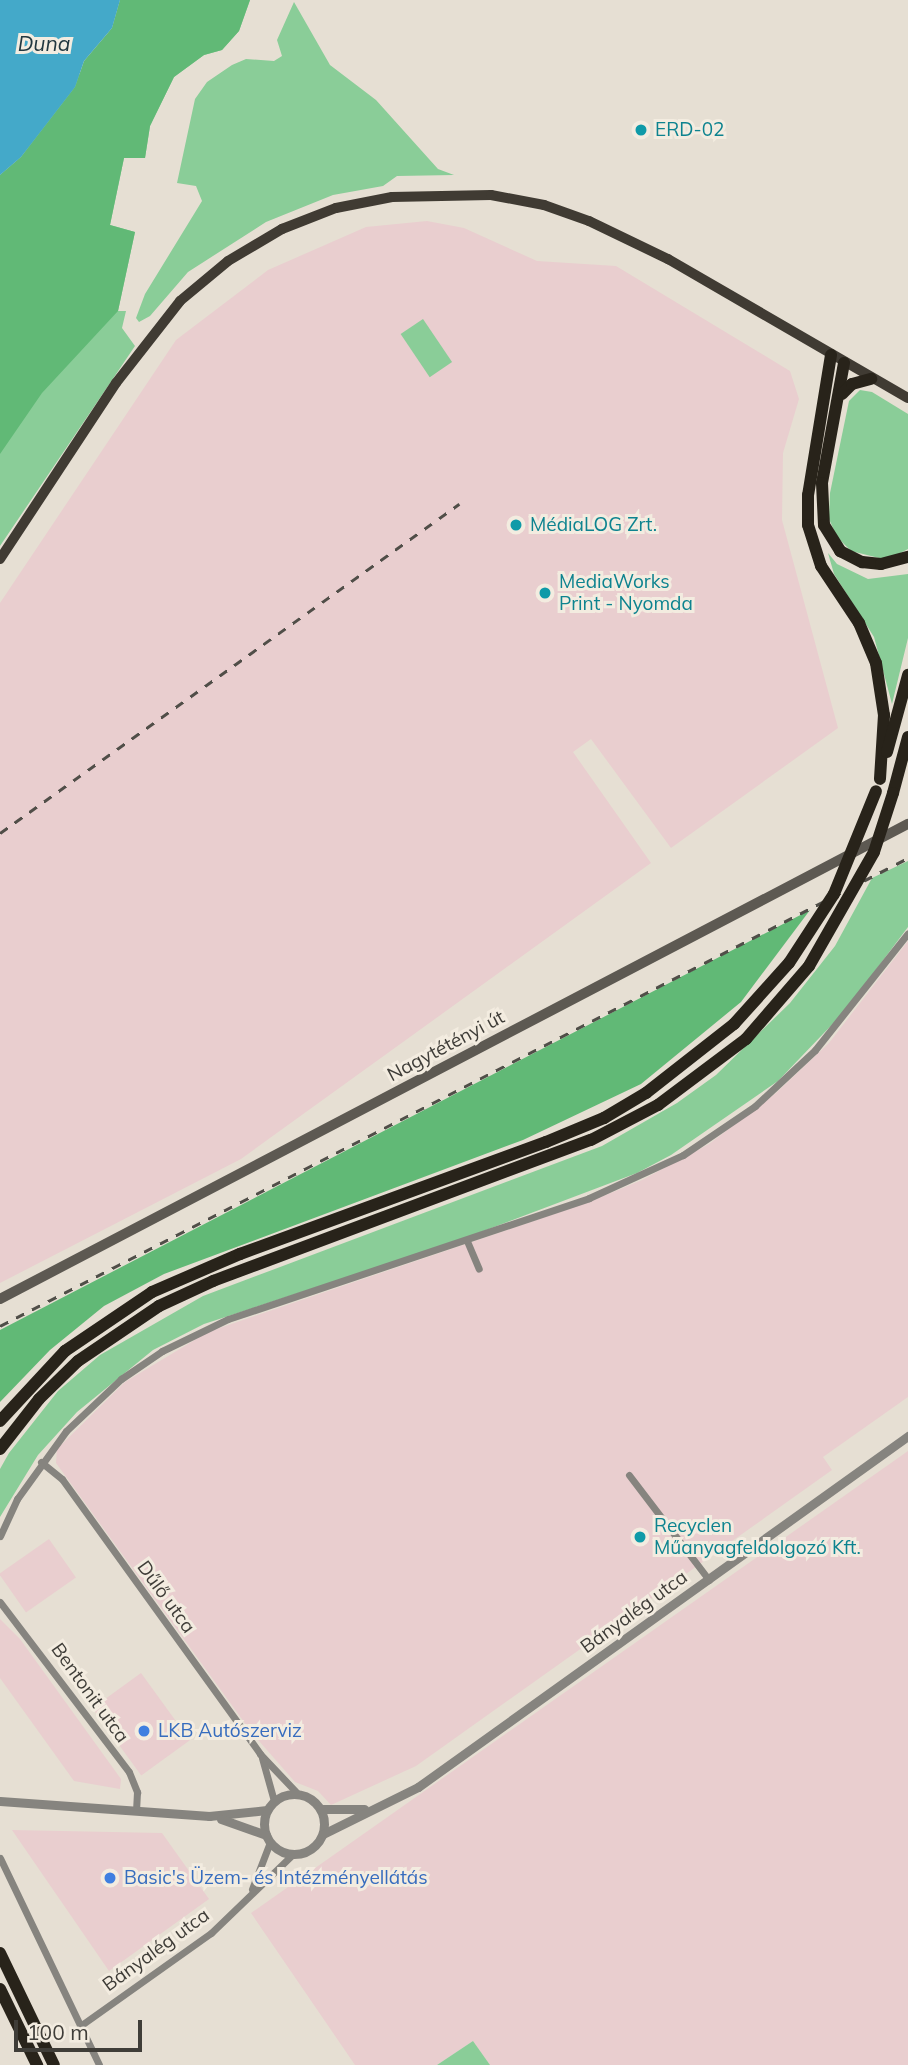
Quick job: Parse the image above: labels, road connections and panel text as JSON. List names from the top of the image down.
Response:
{
  "streets": {
    "main road": ["Nagytétényi út"],
    "street": ["Dűlő utca", "Bányalég utca", "Bentonit utca"]
  },
  "crossings": [
    ["Dűlő utca", "Bányalég utca"]
  ],
  "water": ["Duna"],
  "places": [
    "ERD-02",
    "MédiaLOG Zrt.",
    "MediaWorks Print - Nyomda",
    "Recyclen Műanyagfeldolgozó Kft.",
    "LKB Autószerviz",
    "Basic's Üzem- és Intézményellátás"
  ],
  "scale_bar": "100 m"
}
